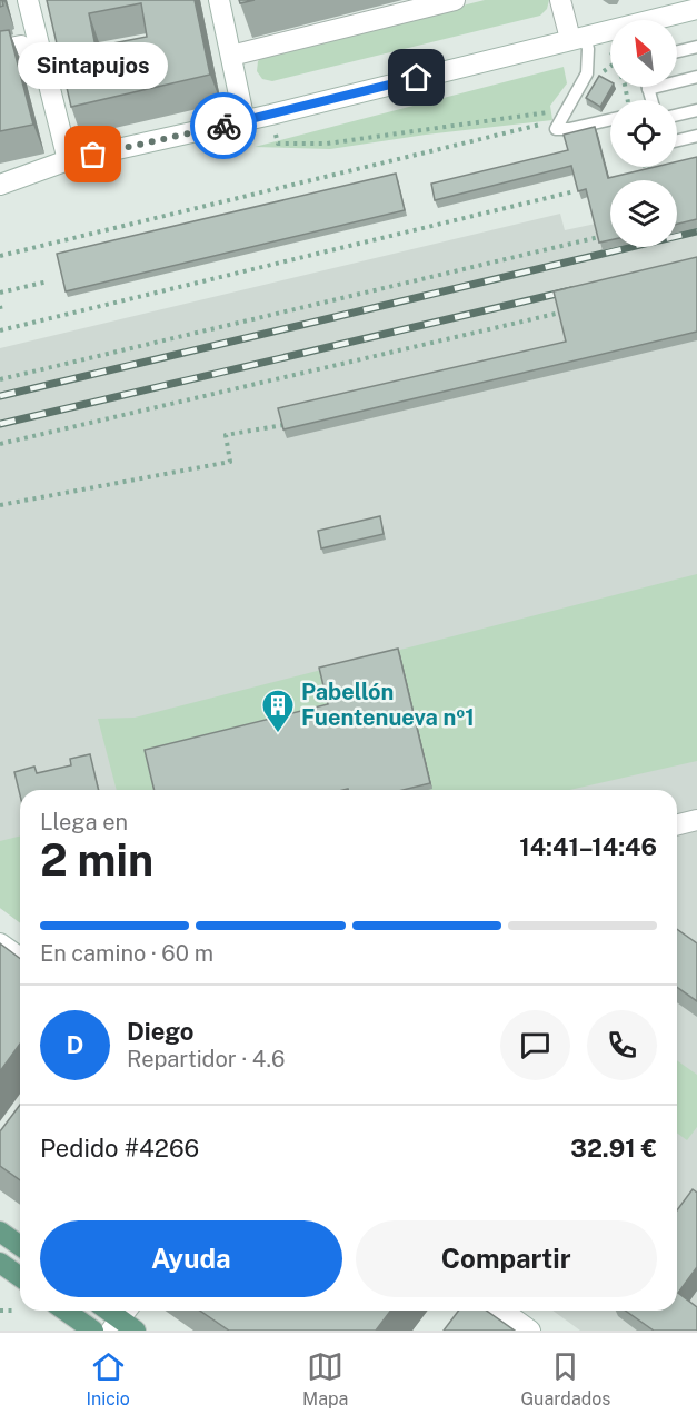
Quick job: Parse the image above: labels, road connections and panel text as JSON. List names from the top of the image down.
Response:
{
  "places": {
    "other": ["Sintapujos"],
    "building": ["Pabellón Fuentenueva nº1"]
  },
  "north": "top left",
  "page": {
    "bubble": "Sintapujos",
    "heading": ["2 min", "Llega en", "14:41–14:46"],
    "panel": [
      "Diego",
      "Repartidor · 4.6",
      "Pedido #4266",
      "32.91 €"
    ],
    "bar": "En camino · 60 m",
    "round": "D",
    "buttons": ["Ayuda", "Compartir"],
    "tabs": ["Inicio", "Mapa", "Guardados"]
  }
}
